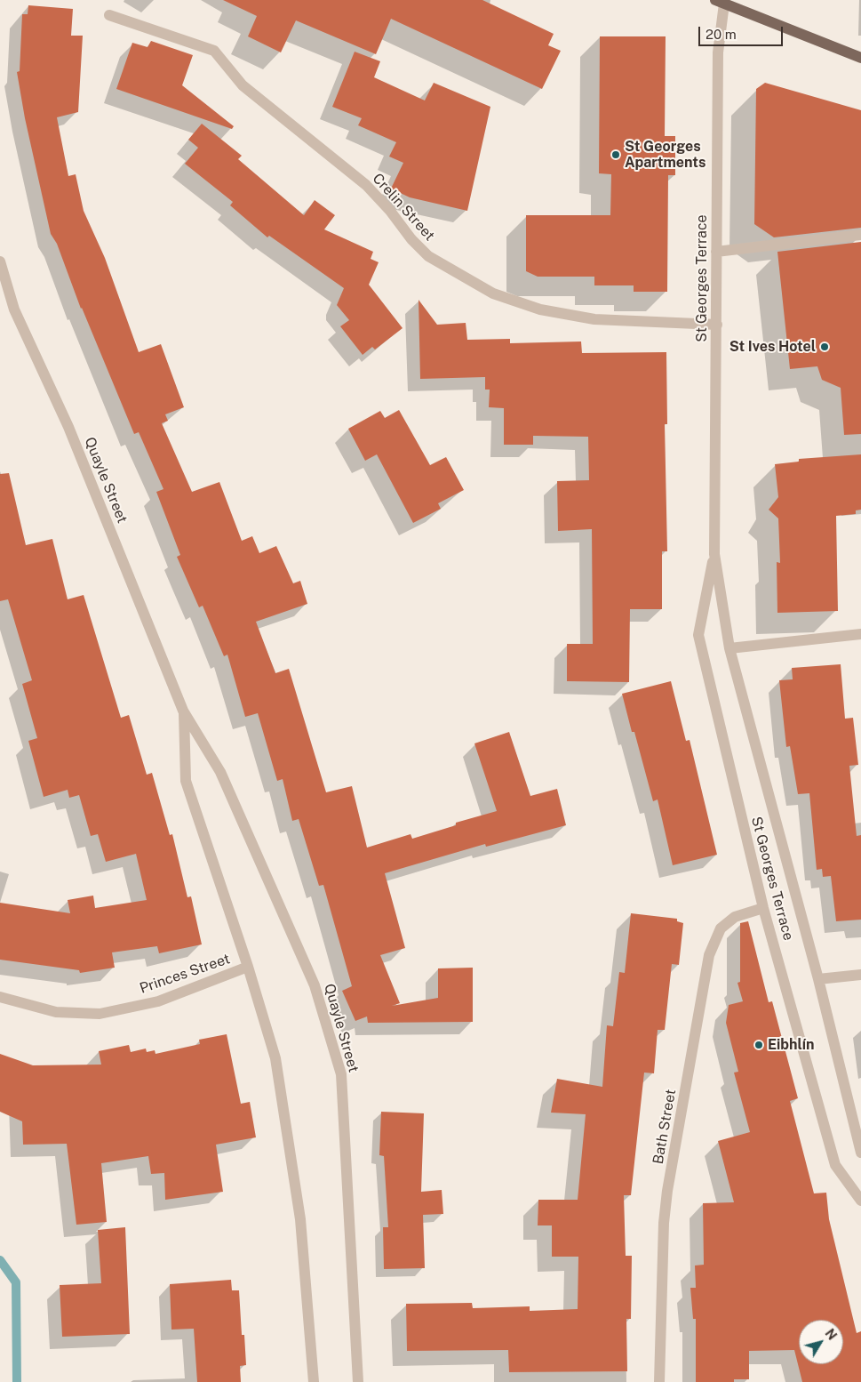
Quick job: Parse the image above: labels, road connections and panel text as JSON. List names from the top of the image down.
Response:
{
  "streets": {
    "street": [
      "Crelin Street",
      "St Georges Terrace",
      "Quayle Street",
      "Princes Street",
      "Bath Street"
    ]
  },
  "crossings": [
    ["Crelin Street", "St Georges Terrace"],
    ["St Georges Terrace", "Bath Street"],
    ["Quayle Street", "Princes Street"]
  ],
  "places": ["St Georges Apartments", "St Ives Hotel", "Eibhlín"],
  "scale_bar": "20 m",
  "north": "top right"
}
